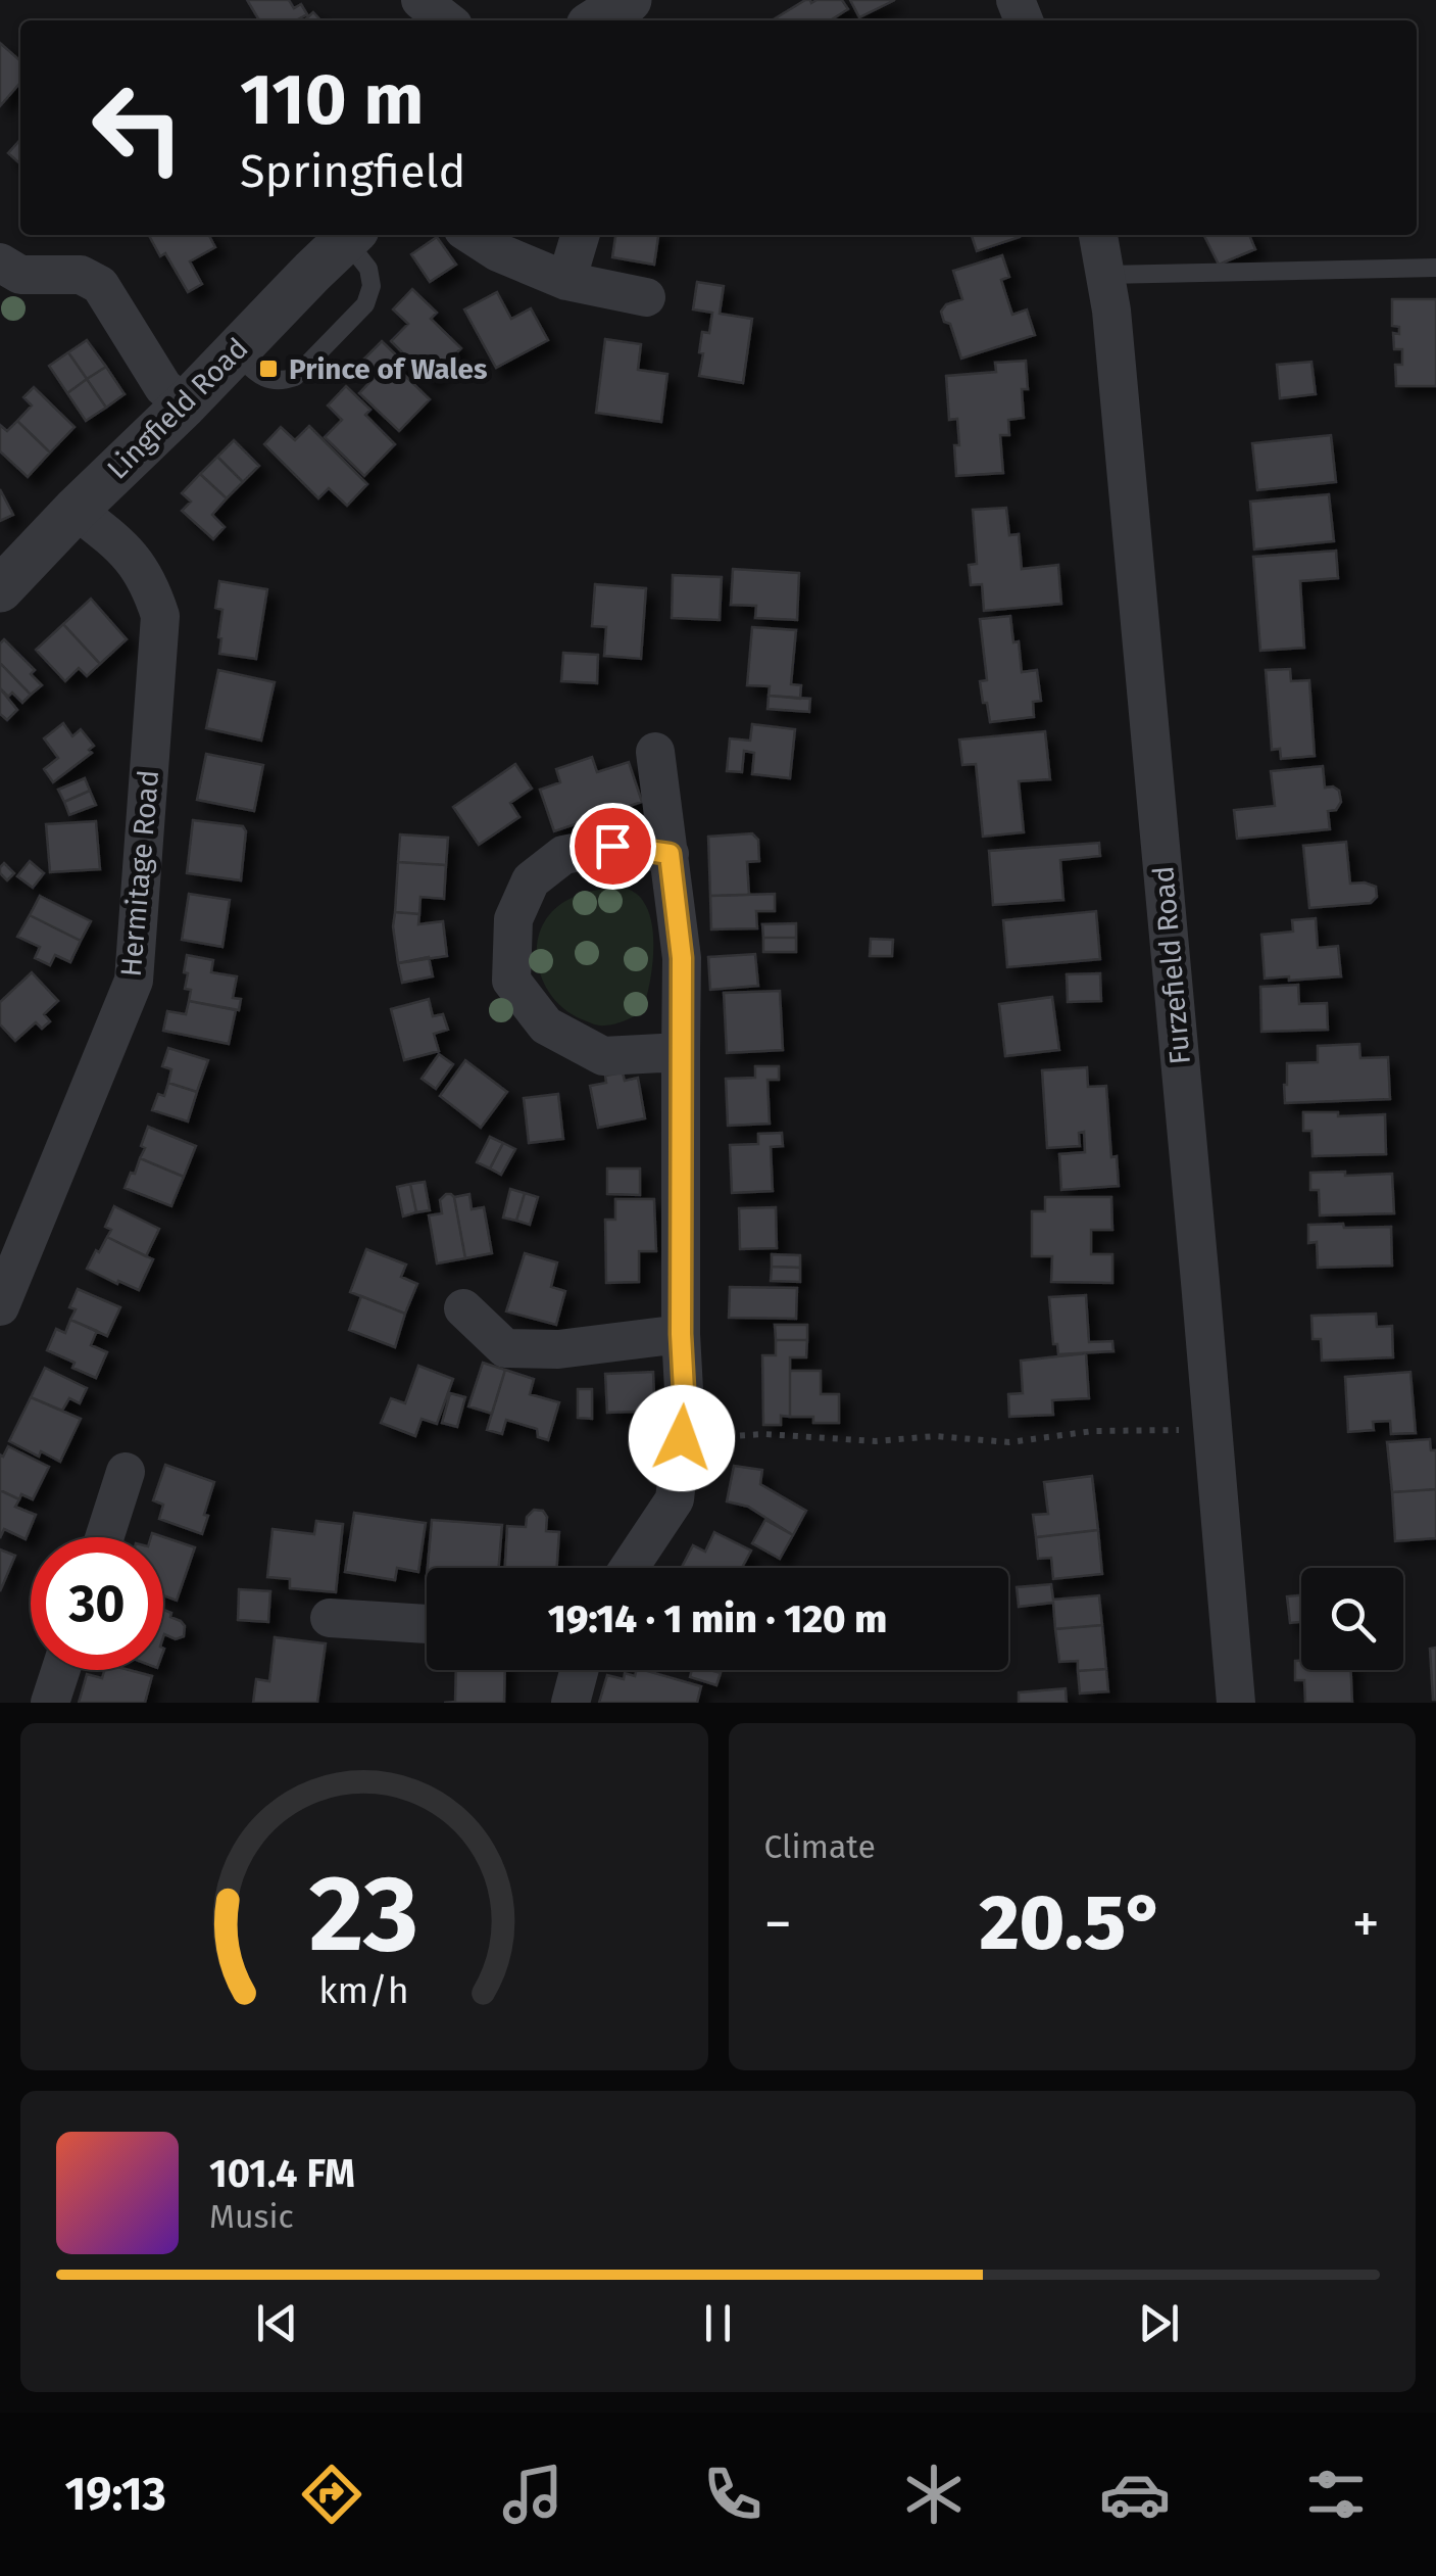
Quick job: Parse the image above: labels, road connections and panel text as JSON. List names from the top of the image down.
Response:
{
  "streets": {
    "street": ["Lingfield Road", "Hermitage Road", "Furzefield Road"]
  },
  "crossings": [
    ["Lingfield Road", "Hermitage Road"]
  ],
  "places": {
    "transit": ["Prince of Wales"]
  },
  "page": {
    "turn": ["110 m", "Springfield"],
    "limit": "30",
    "trip": "19:14 · 1 min · 120 m",
    "tile": "Climate",
    "heat": ["−", "20.5°", "+"],
    "song": ["101.4 FM", "Music"],
    "tabs": "19:13",
    "gauge": ["23", "km/h"]
  }
}
